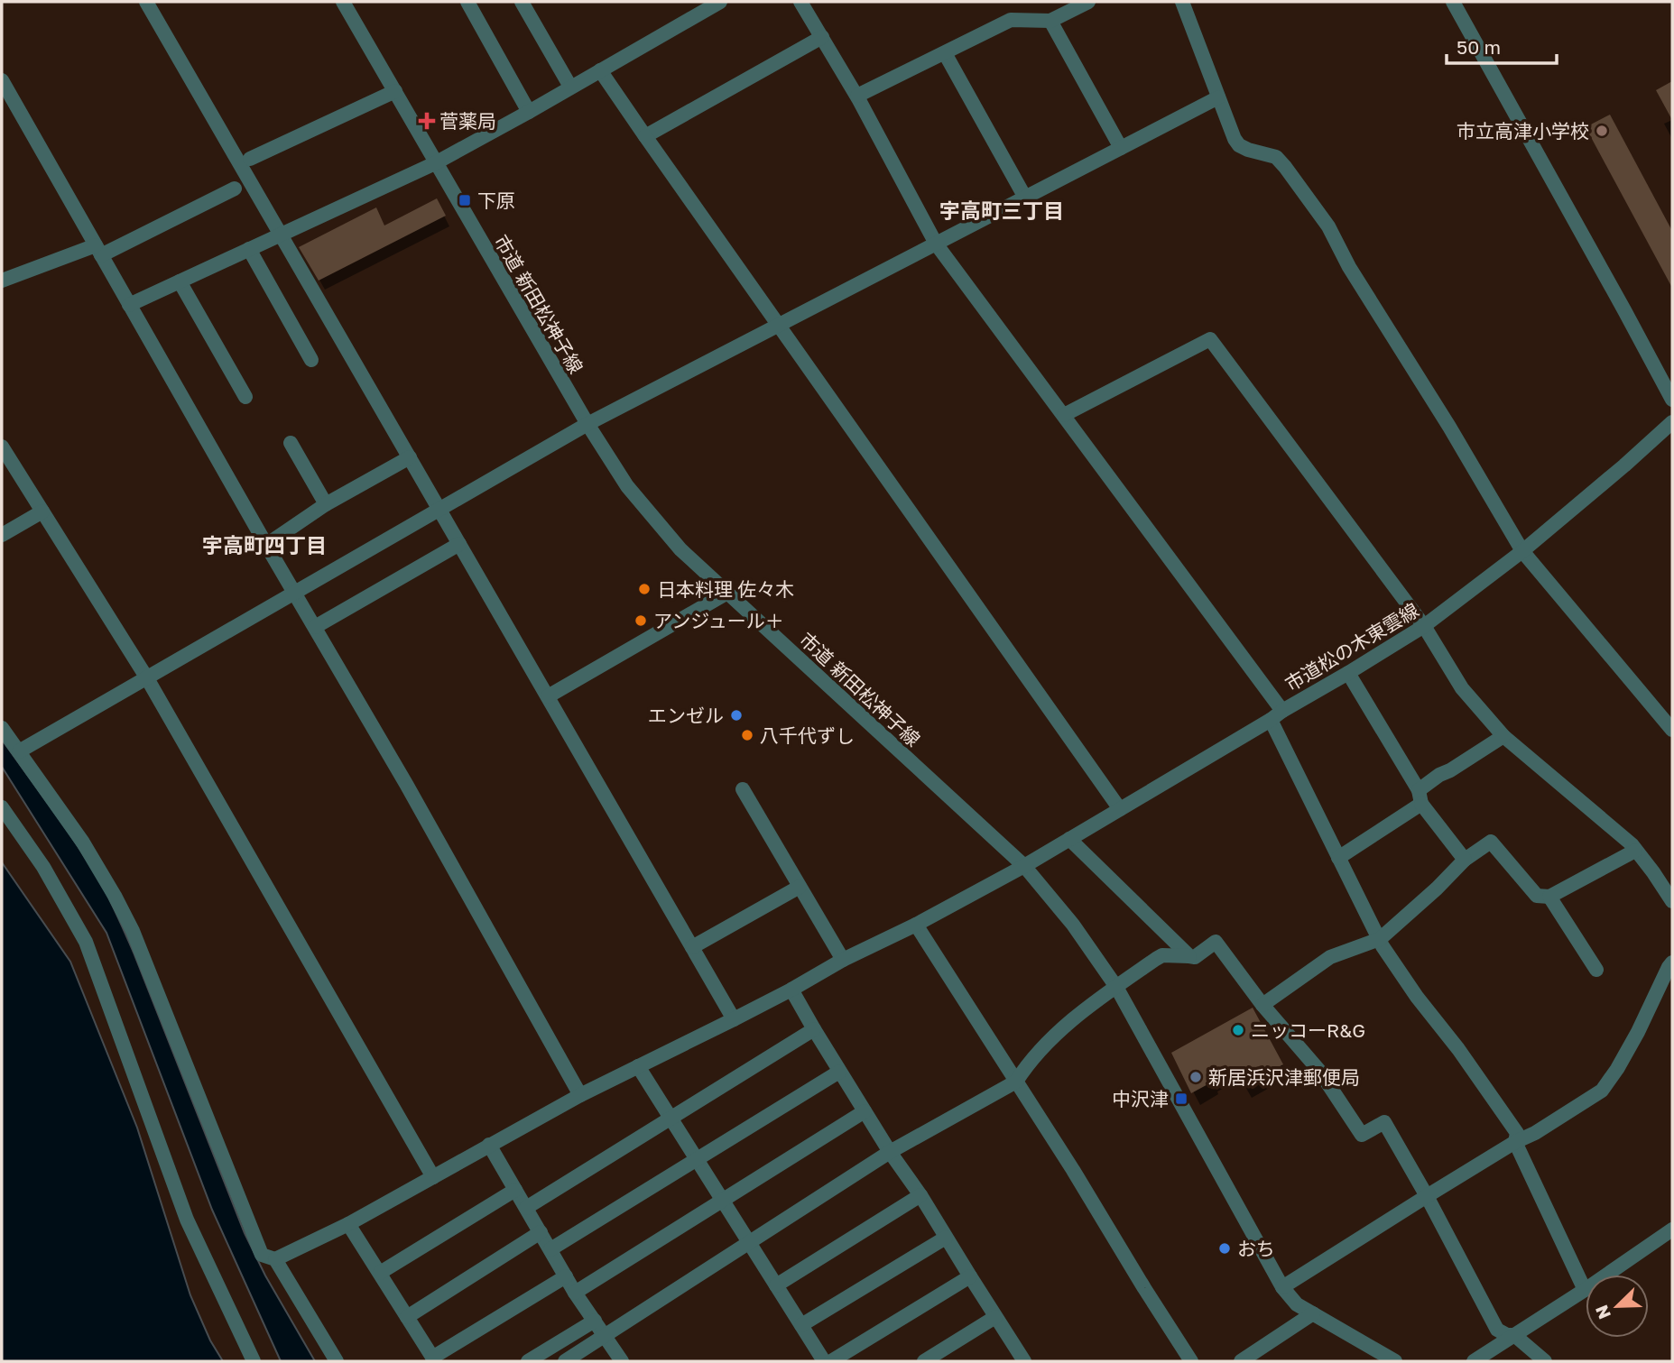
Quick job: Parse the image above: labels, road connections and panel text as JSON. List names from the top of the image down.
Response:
{
  "streets": {
    "street": ["市道 新田松神子線", "市道松の木東雲線"]
  },
  "crossings": [
    ["市道 新田松神子線", "市道松の木東雲線"]
  ],
  "districts": ["宇高町三丁目", "宇高町四丁目"],
  "places": {
    "health": ["菅薬局"],
    "other": [
      "市立高津小学校",
      "日本料理 佐々木",
      "アンジュール＋",
      "エンゼル",
      "八千代ずし",
      "ニッコーR&G",
      "新居浜沢津郵便局",
      "おち"
    ],
    "transit": ["下原", "中沢津"]
  },
  "scale_bar": "50 m",
  "north": "bottom left"
}
